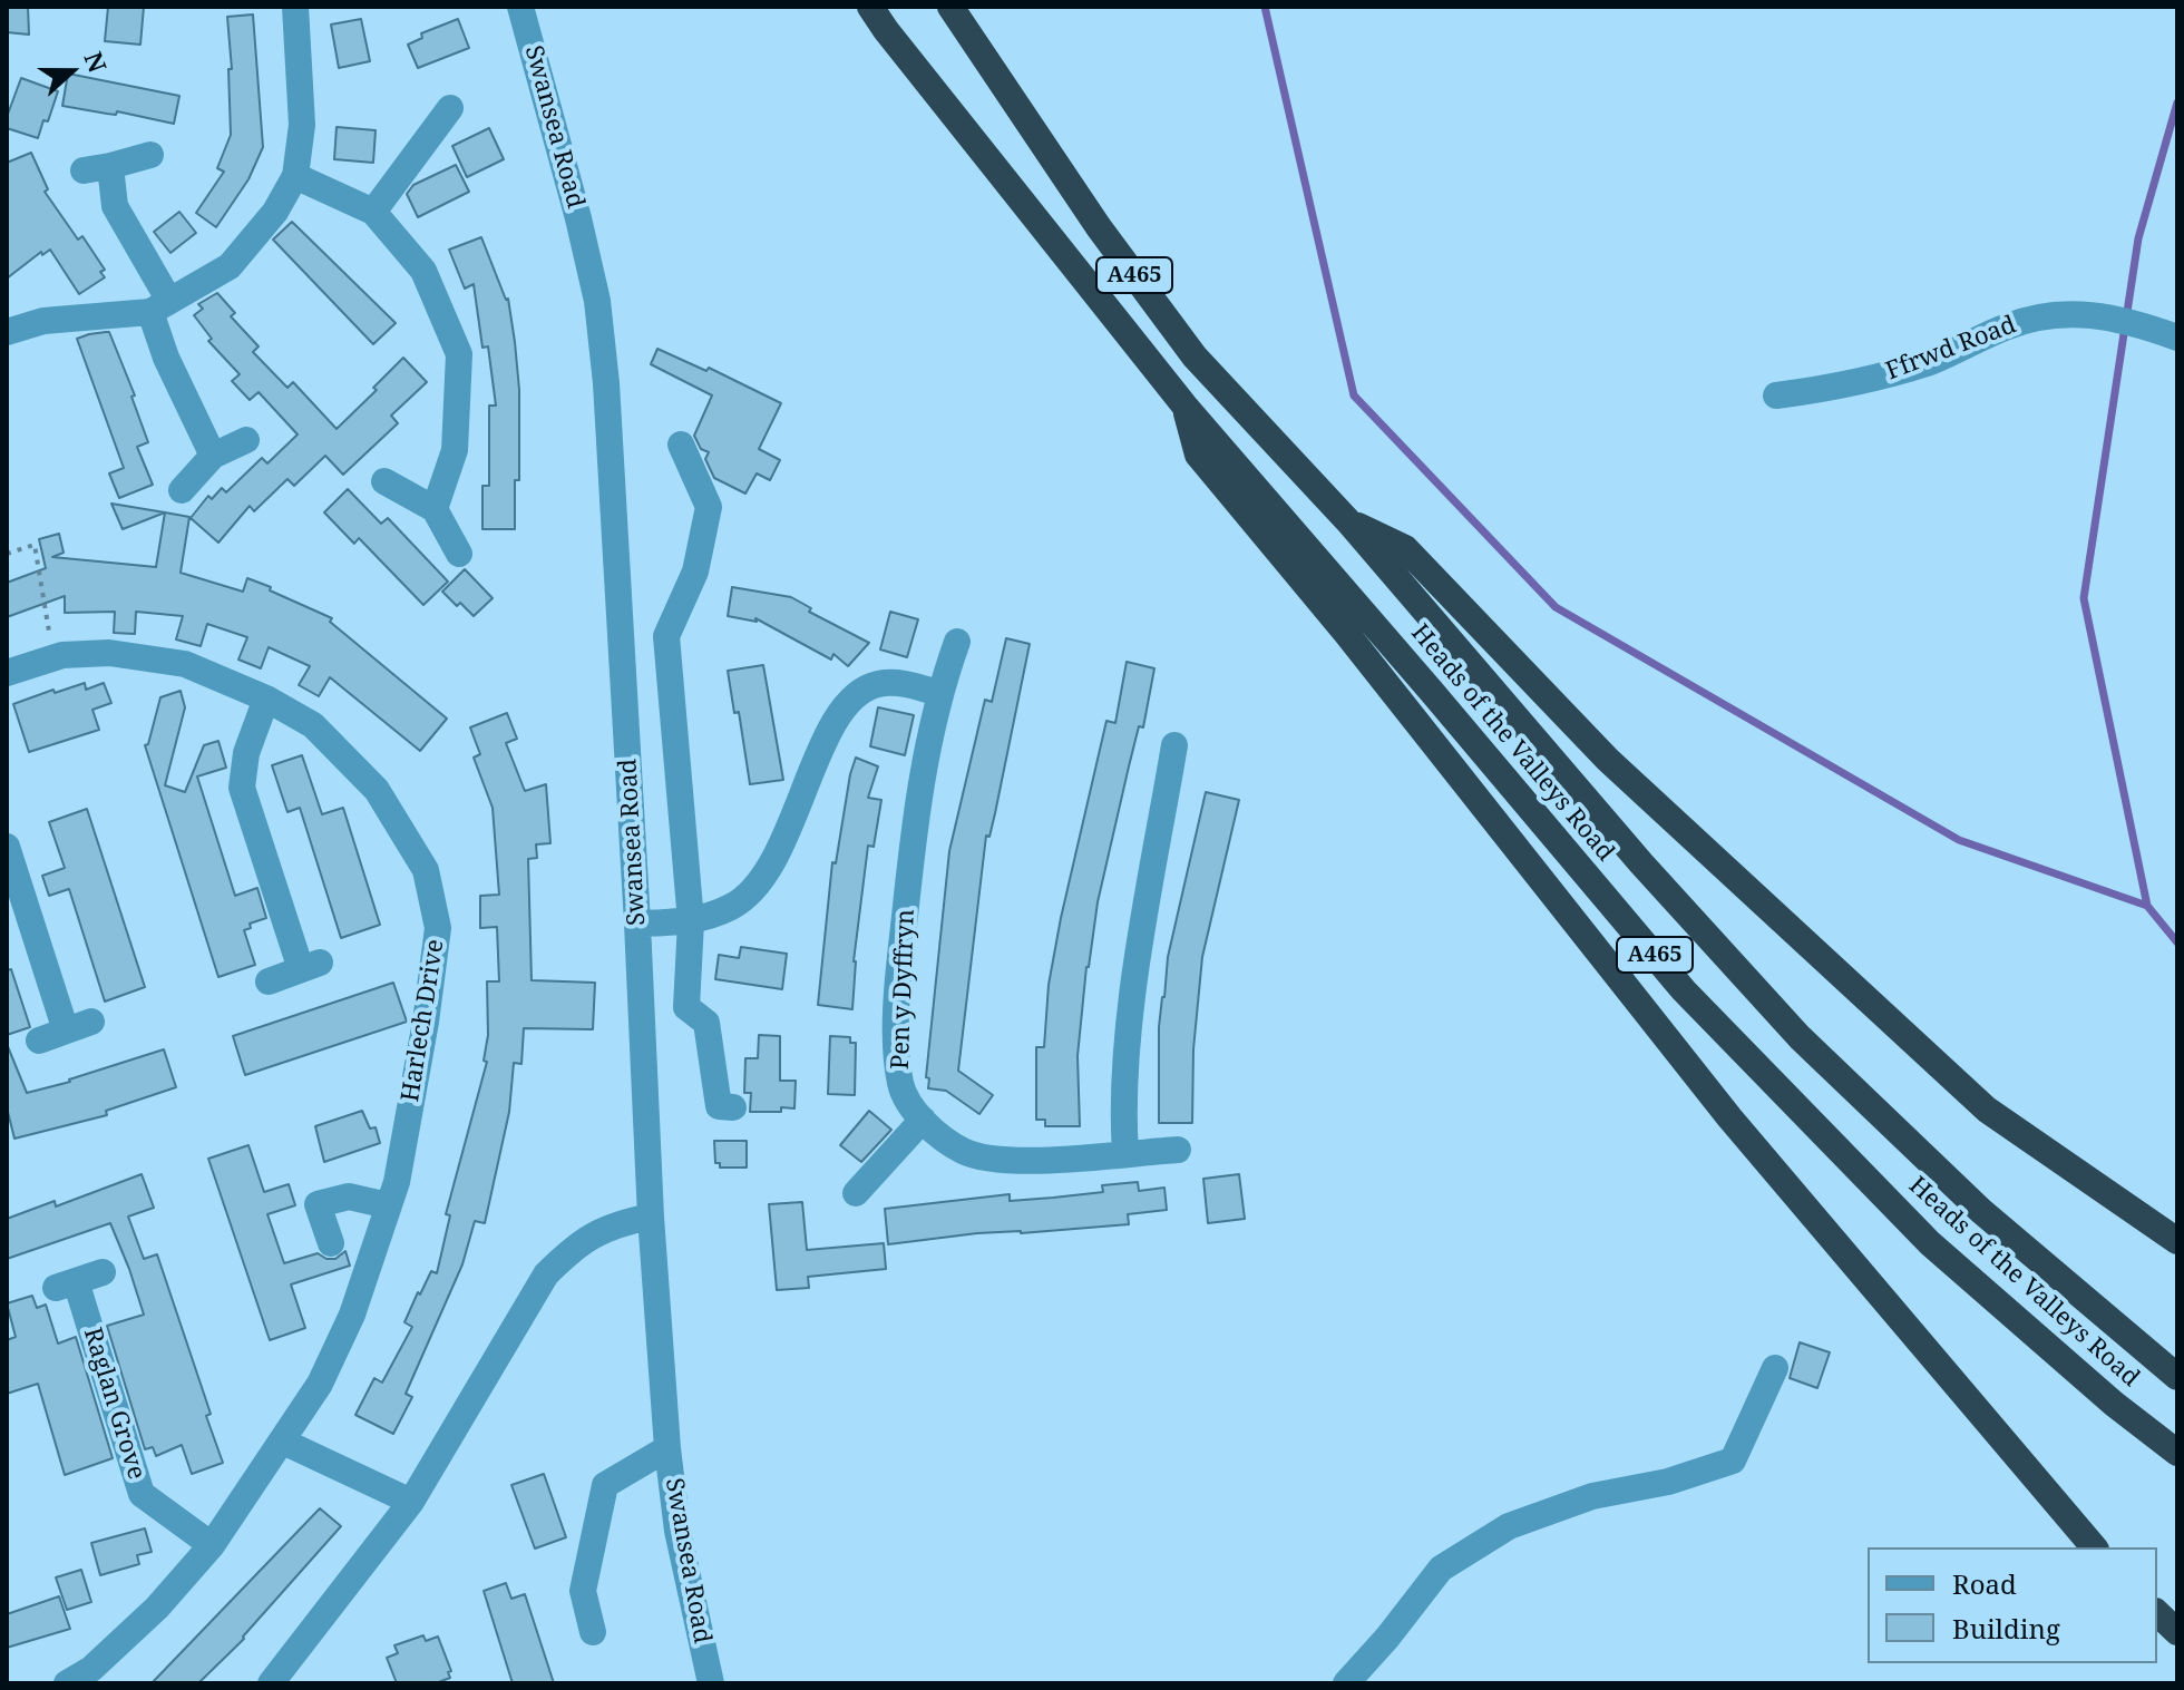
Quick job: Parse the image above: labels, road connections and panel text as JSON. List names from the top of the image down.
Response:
{
  "streets": {
    "highway": ["A465", "Heads of the Valleys Road"],
    "street": [
      "Swansea Road",
      "Ffrwd Road",
      "Pen y Dyffryn",
      "Harlech Drive",
      "Raglan Grove"
    ]
  },
  "crossings": [
    ["Harlech Drive", "Raglan Grove"]
  ],
  "legend": ["Road", "Building"],
  "north": "right"
}
